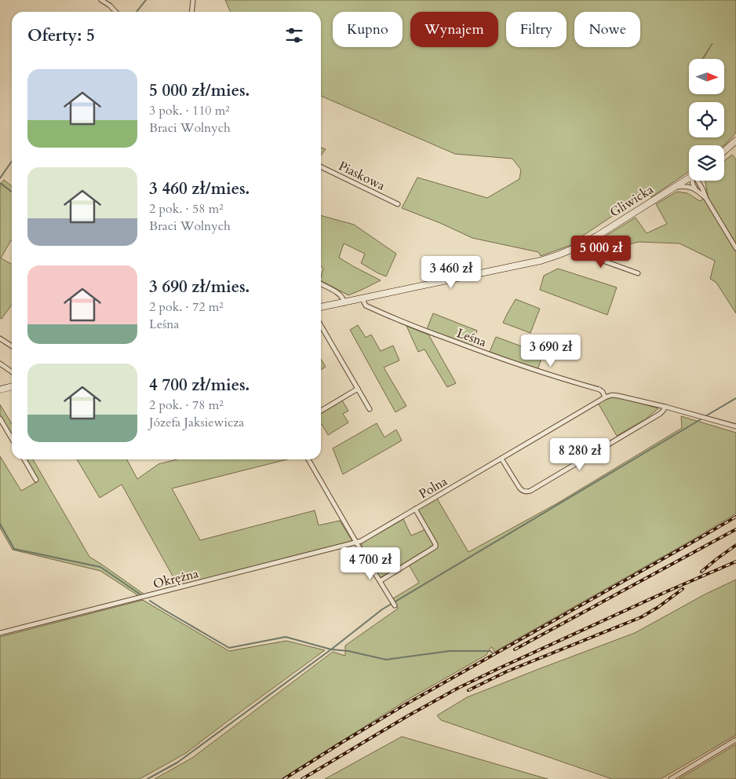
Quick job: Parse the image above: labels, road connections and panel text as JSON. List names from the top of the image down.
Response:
{
  "streets": {
    "main road": ["Gliwicka"],
    "street": [
      "Piaskowa",
      "Leśna",
      "Polna",
      "Okrężna"
    ]
  },
  "crossings": [
    ["Gliwicka", "Leśna"],
    ["Leśna", "Polna"],
    ["Polna", "Okrężna"]
  ],
  "north": "right",
  "page": {
    "chip": [
      "Kupno",
      "Wynajem",
      "Filtry",
      "Nowe"
    ],
    "heading": "Oferty: 5",
    "list": [
      {
        "name": "5 000 zł/mies.",
        "note": "3 pok. · 110 m² · Braci Wolnych"
      },
      {
        "name": "3 460 zł/mies.",
        "note": "2 pok. · 58 m² · Braci Wolnych"
      },
      {
        "name": "3 690 zł/mies.",
        "note": "2 pok. · 72 m² · Leśna"
      },
      {
        "name": "4 700 zł/mies.",
        "note": "2 pok. · 78 m² · Józefa Jaksiewicza"
      }
    ],
    "price": [
      "5 000 zł",
      "3 460 zł",
      "3 690 zł",
      "8 280 zł",
      "4 700 zł"
    ]
  }
}
